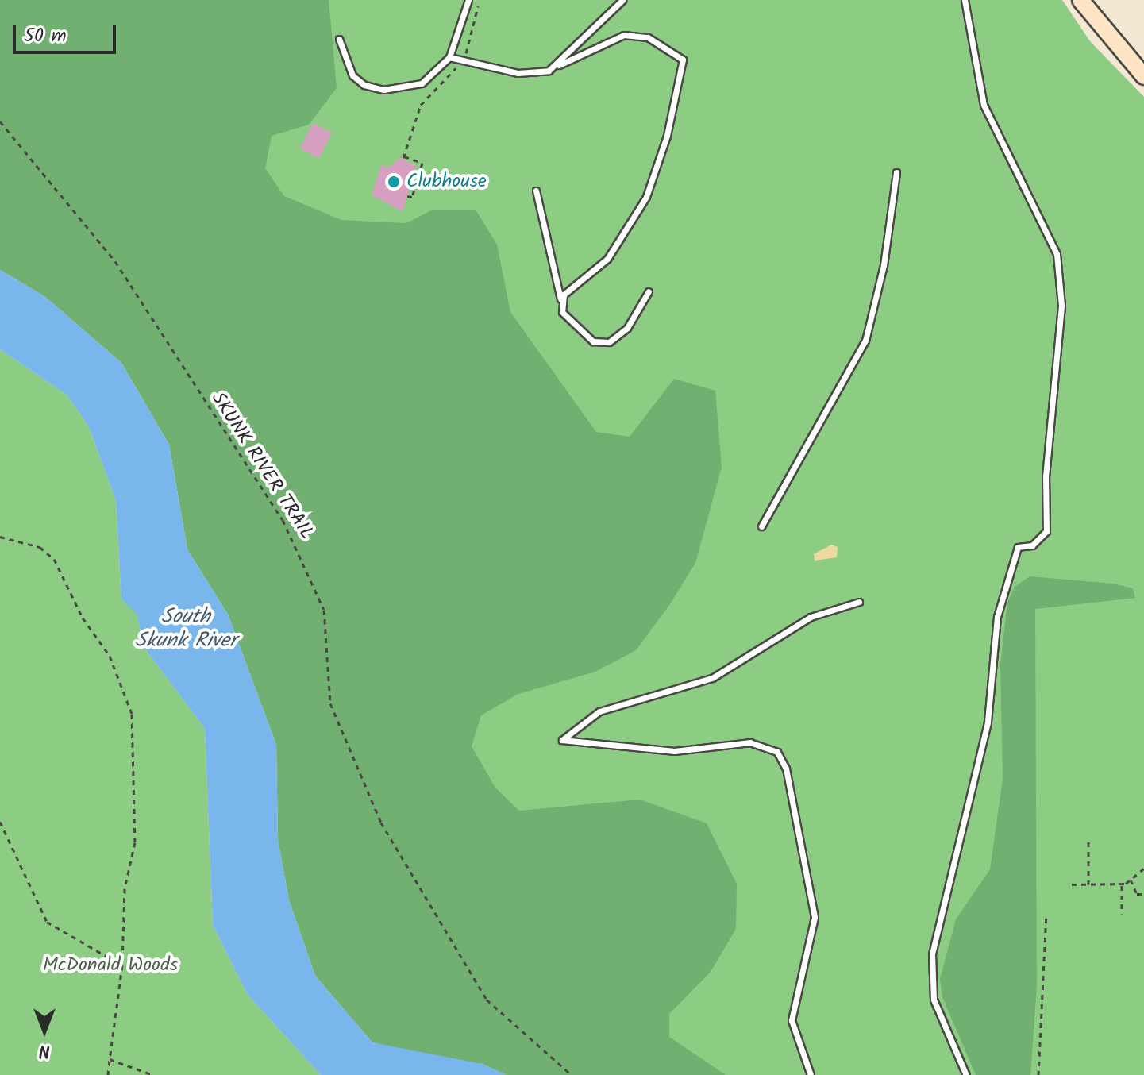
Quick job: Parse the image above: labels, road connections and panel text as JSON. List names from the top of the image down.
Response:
{
  "streets": {
    "path": ["SKUNK RIVER TRAIL"]
  },
  "water": ["South Skunk River"],
  "parks": ["McDonald Woods"],
  "places": ["Clubhouse"],
  "scale_bar": "50 m",
  "north": "bottom"
}
